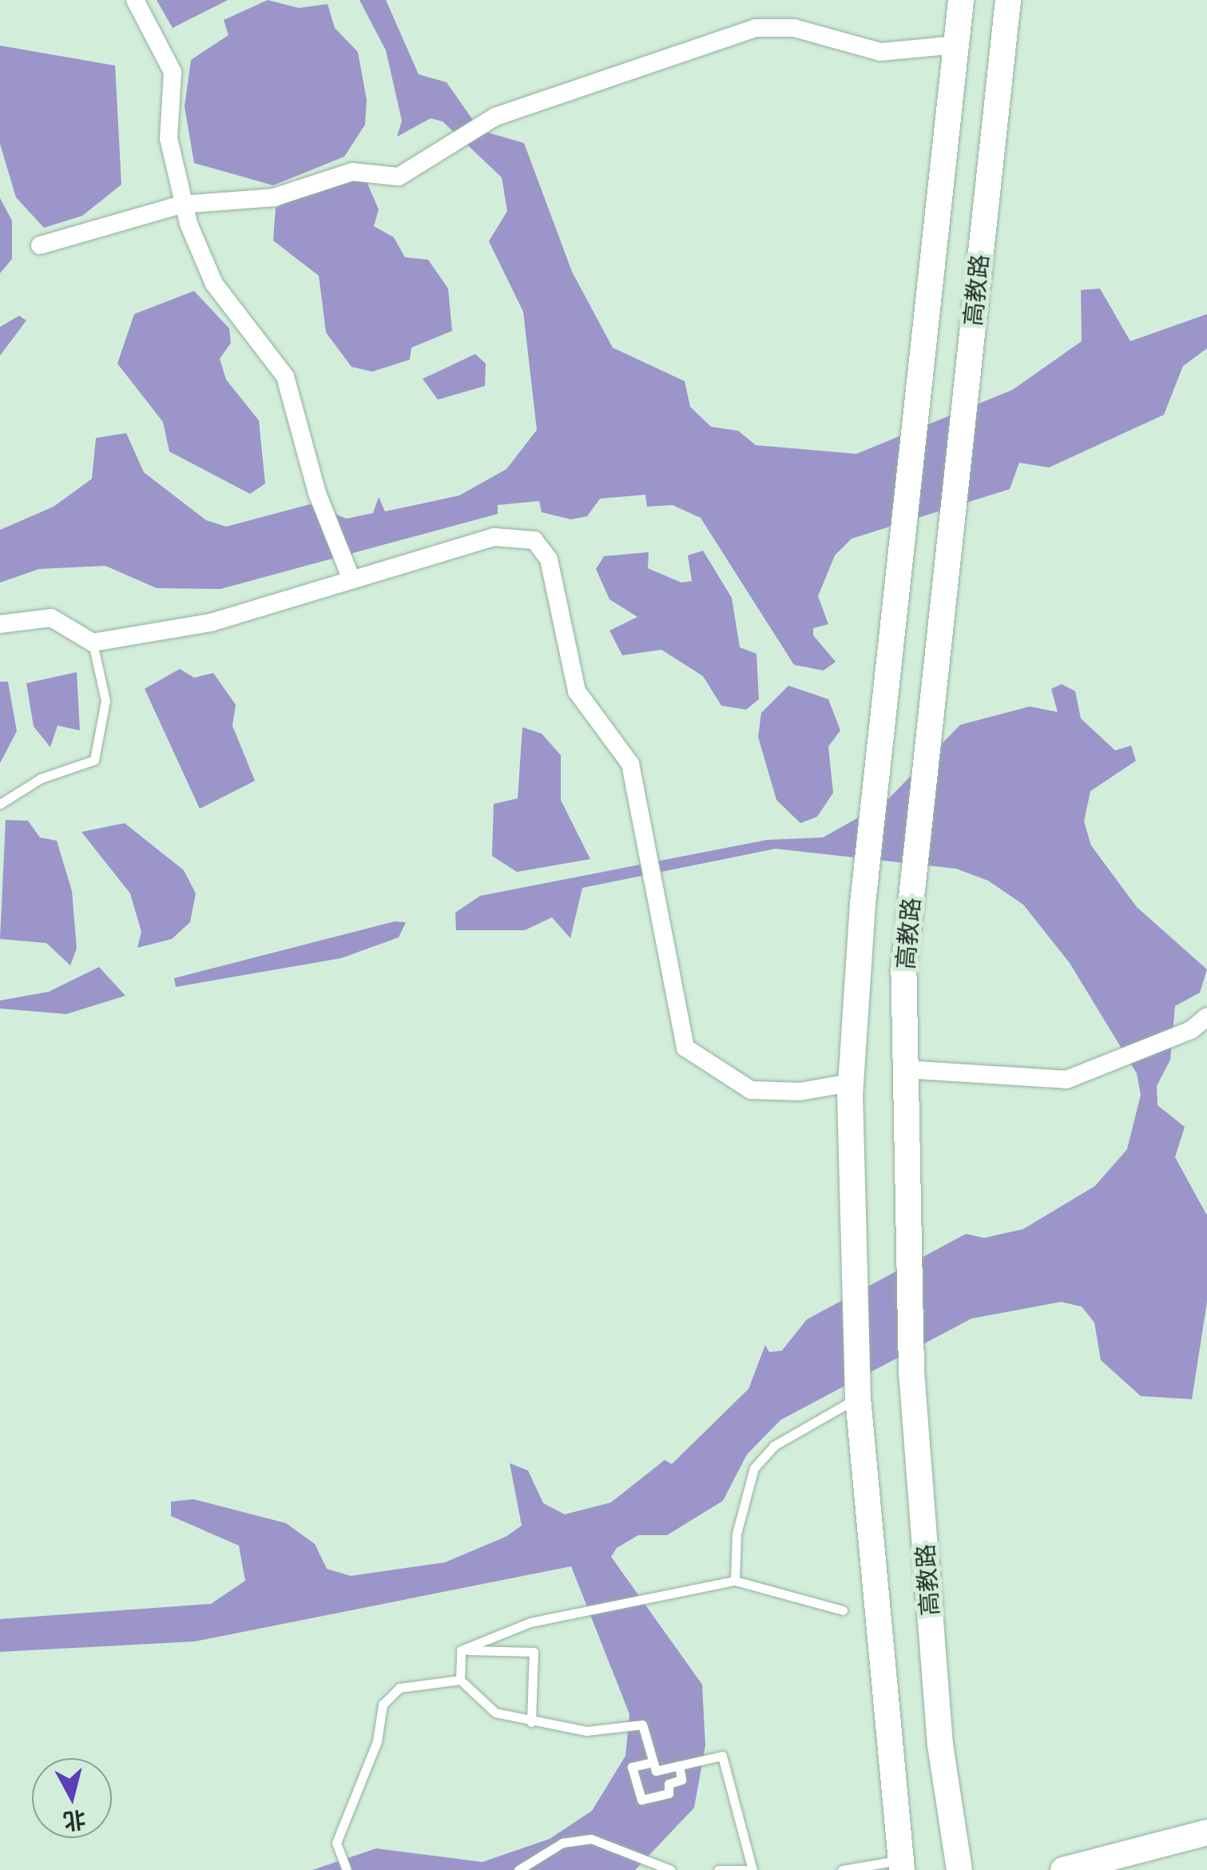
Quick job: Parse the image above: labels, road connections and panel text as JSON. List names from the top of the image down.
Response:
{
  "streets": {
    "main road": ["高教路"]
  },
  "north": "bottom"
}
